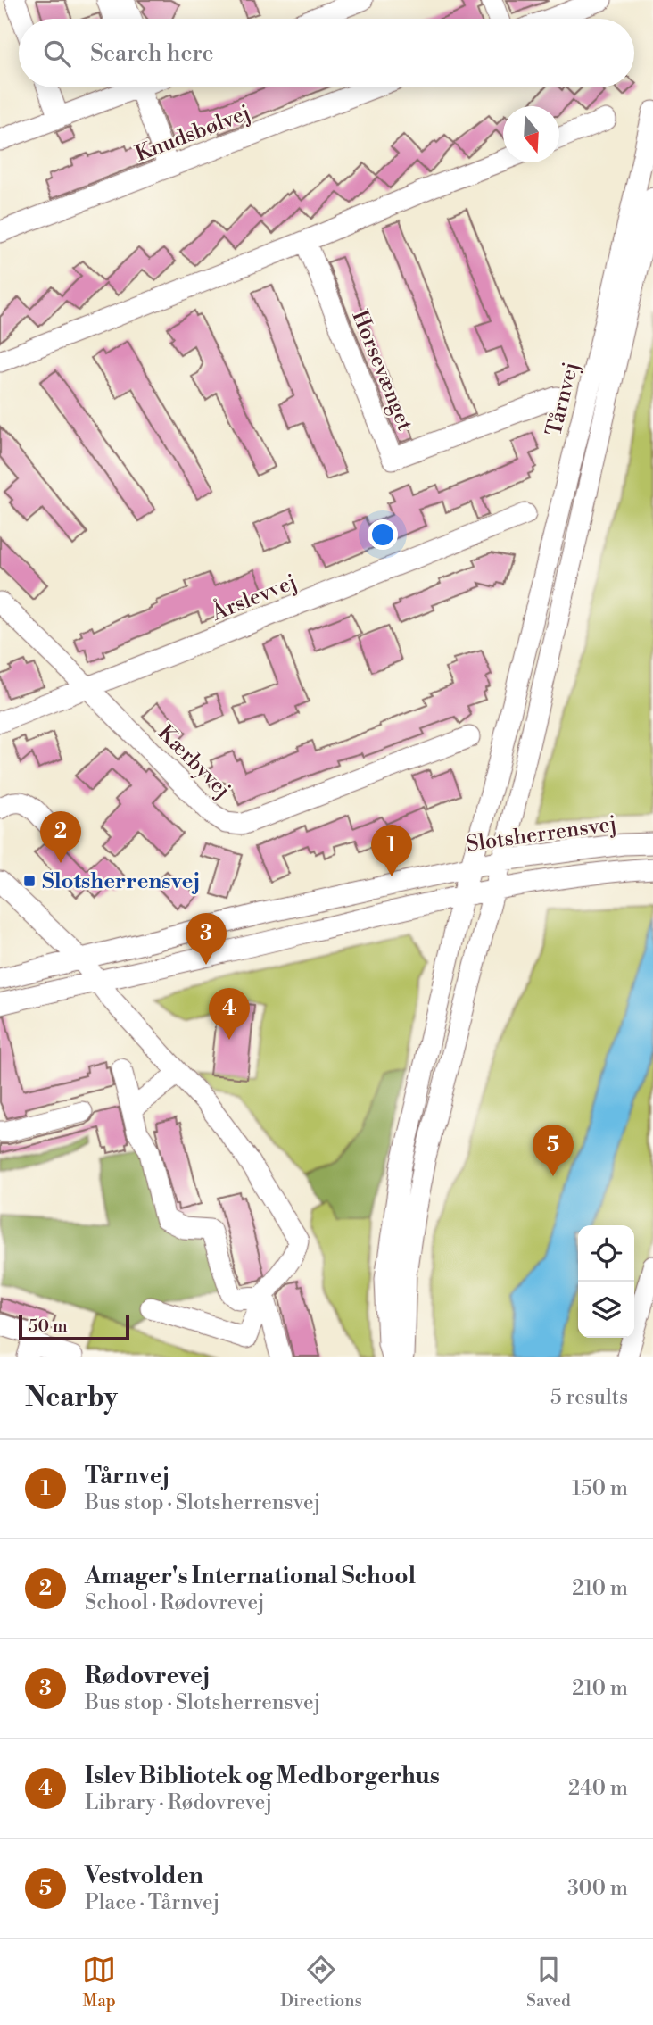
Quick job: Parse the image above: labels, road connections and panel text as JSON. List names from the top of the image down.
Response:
{
  "streets": {
    "street": [
      "Knudsbølvej",
      "Horsevænget",
      "Tårnvej",
      "Årslevvej",
      "Kærbyvej",
      "Slotsherrensvej"
    ]
  },
  "crossings": [
    ["Tårnvej", "Slotsherrensvej"],
    ["Årslevvej", "Kærbyvej"]
  ],
  "places": {
    "transit": ["Slotsherrensvej"]
  },
  "scale_bar": "50 m",
  "north": "bottom",
  "page": {
    "search": "Search here",
    "pins": [
      "2",
      "1",
      "3",
      "4",
      "5"
    ],
    "scale": "50 m",
    "heading": ["Nearby", "5 results"],
    "list": [
      {
        "mark": "1",
        "name": "Tårnvej",
        "note": "Bus stop · Slotsherrensvej",
        "value": "150 m"
      },
      {
        "mark": "2",
        "name": "Amager's International School",
        "note": "School · Rødovrevej",
        "value": "210 m"
      },
      {
        "mark": "3",
        "name": "Rødovrevej",
        "note": "Bus stop · Slotsherrensvej",
        "value": "210 m"
      },
      {
        "mark": "4",
        "name": "Islev Bibliotek og Medborgerhus",
        "note": "Library · Rødovrevej",
        "value": "240 m"
      },
      {
        "mark": "5",
        "name": "Vestvolden",
        "note": "Place · Tårnvej",
        "value": "300 m"
      }
    ],
    "nav": ["Map", "Directions", "Saved"]
  }
}
